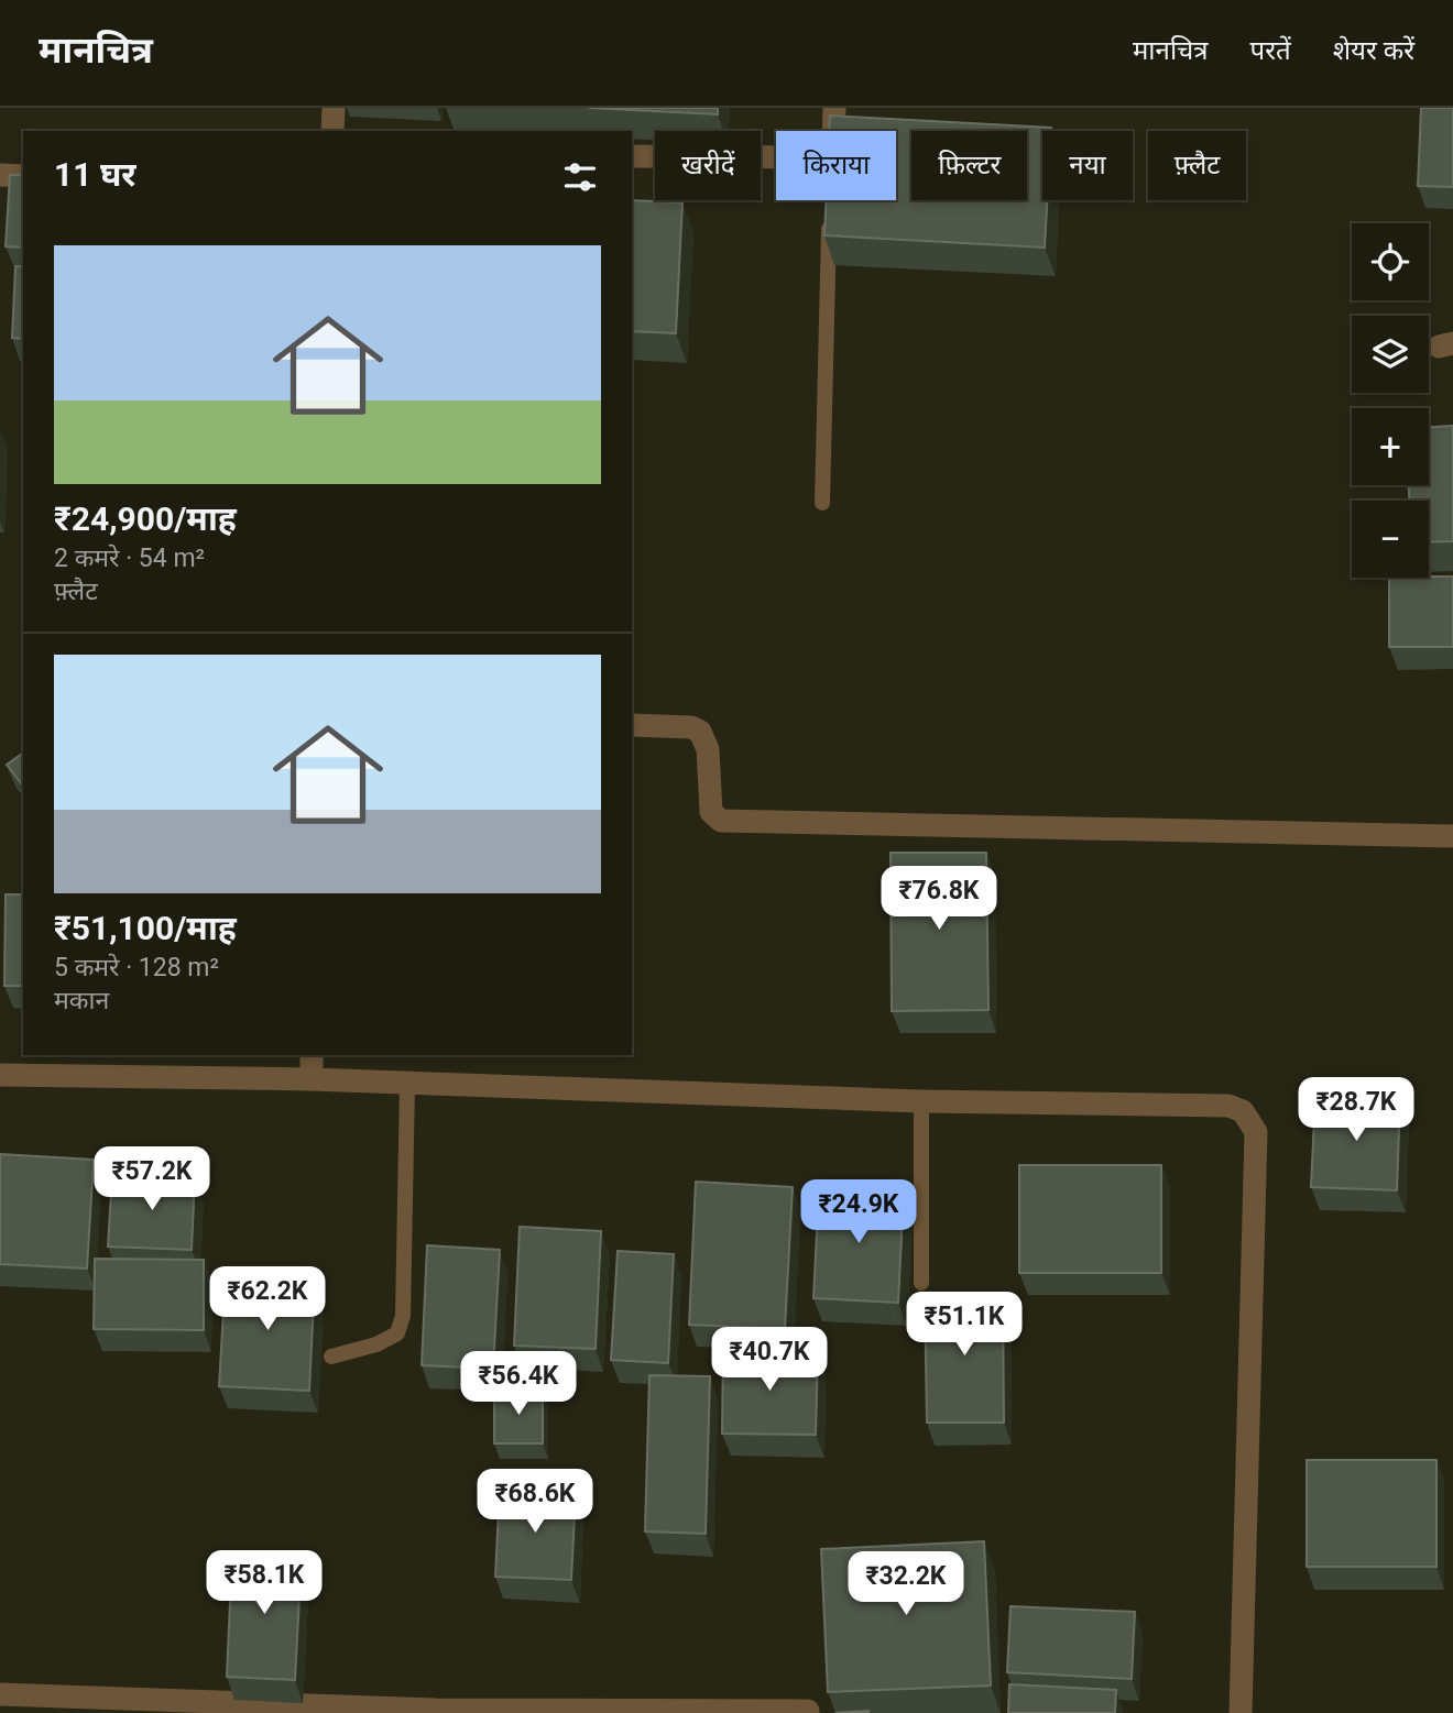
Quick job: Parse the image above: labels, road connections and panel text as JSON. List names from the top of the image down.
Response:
{
  "page": {
    "header": "मानचित्र",
    "nav": ["मानचित्र", "परतें", "शेयर करें"],
    "chip": [
      "खरीदें",
      "किराया",
      "फ़िल्टर",
      "नया",
      "फ़्लैट"
    ],
    "heading": "11 घर",
    "map_buttons": ["+", "−"],
    "list": [
      {
        "name": "₹24,900/माह",
        "note": "2 कमरे · 54 m² · फ़्लैट"
      },
      {
        "name": "₹51,100/माह",
        "note": "5 कमरे · 128 m² · मकान"
      }
    ],
    "price": [
      "₹76.8K",
      "₹28.7K",
      "₹57.2K",
      "₹24.9K",
      "₹62.2K",
      "₹51.1K",
      "₹40.7K",
      "₹56.4K",
      "₹68.6K",
      "₹58.1K",
      "₹32.2K"
    ]
  }
}
